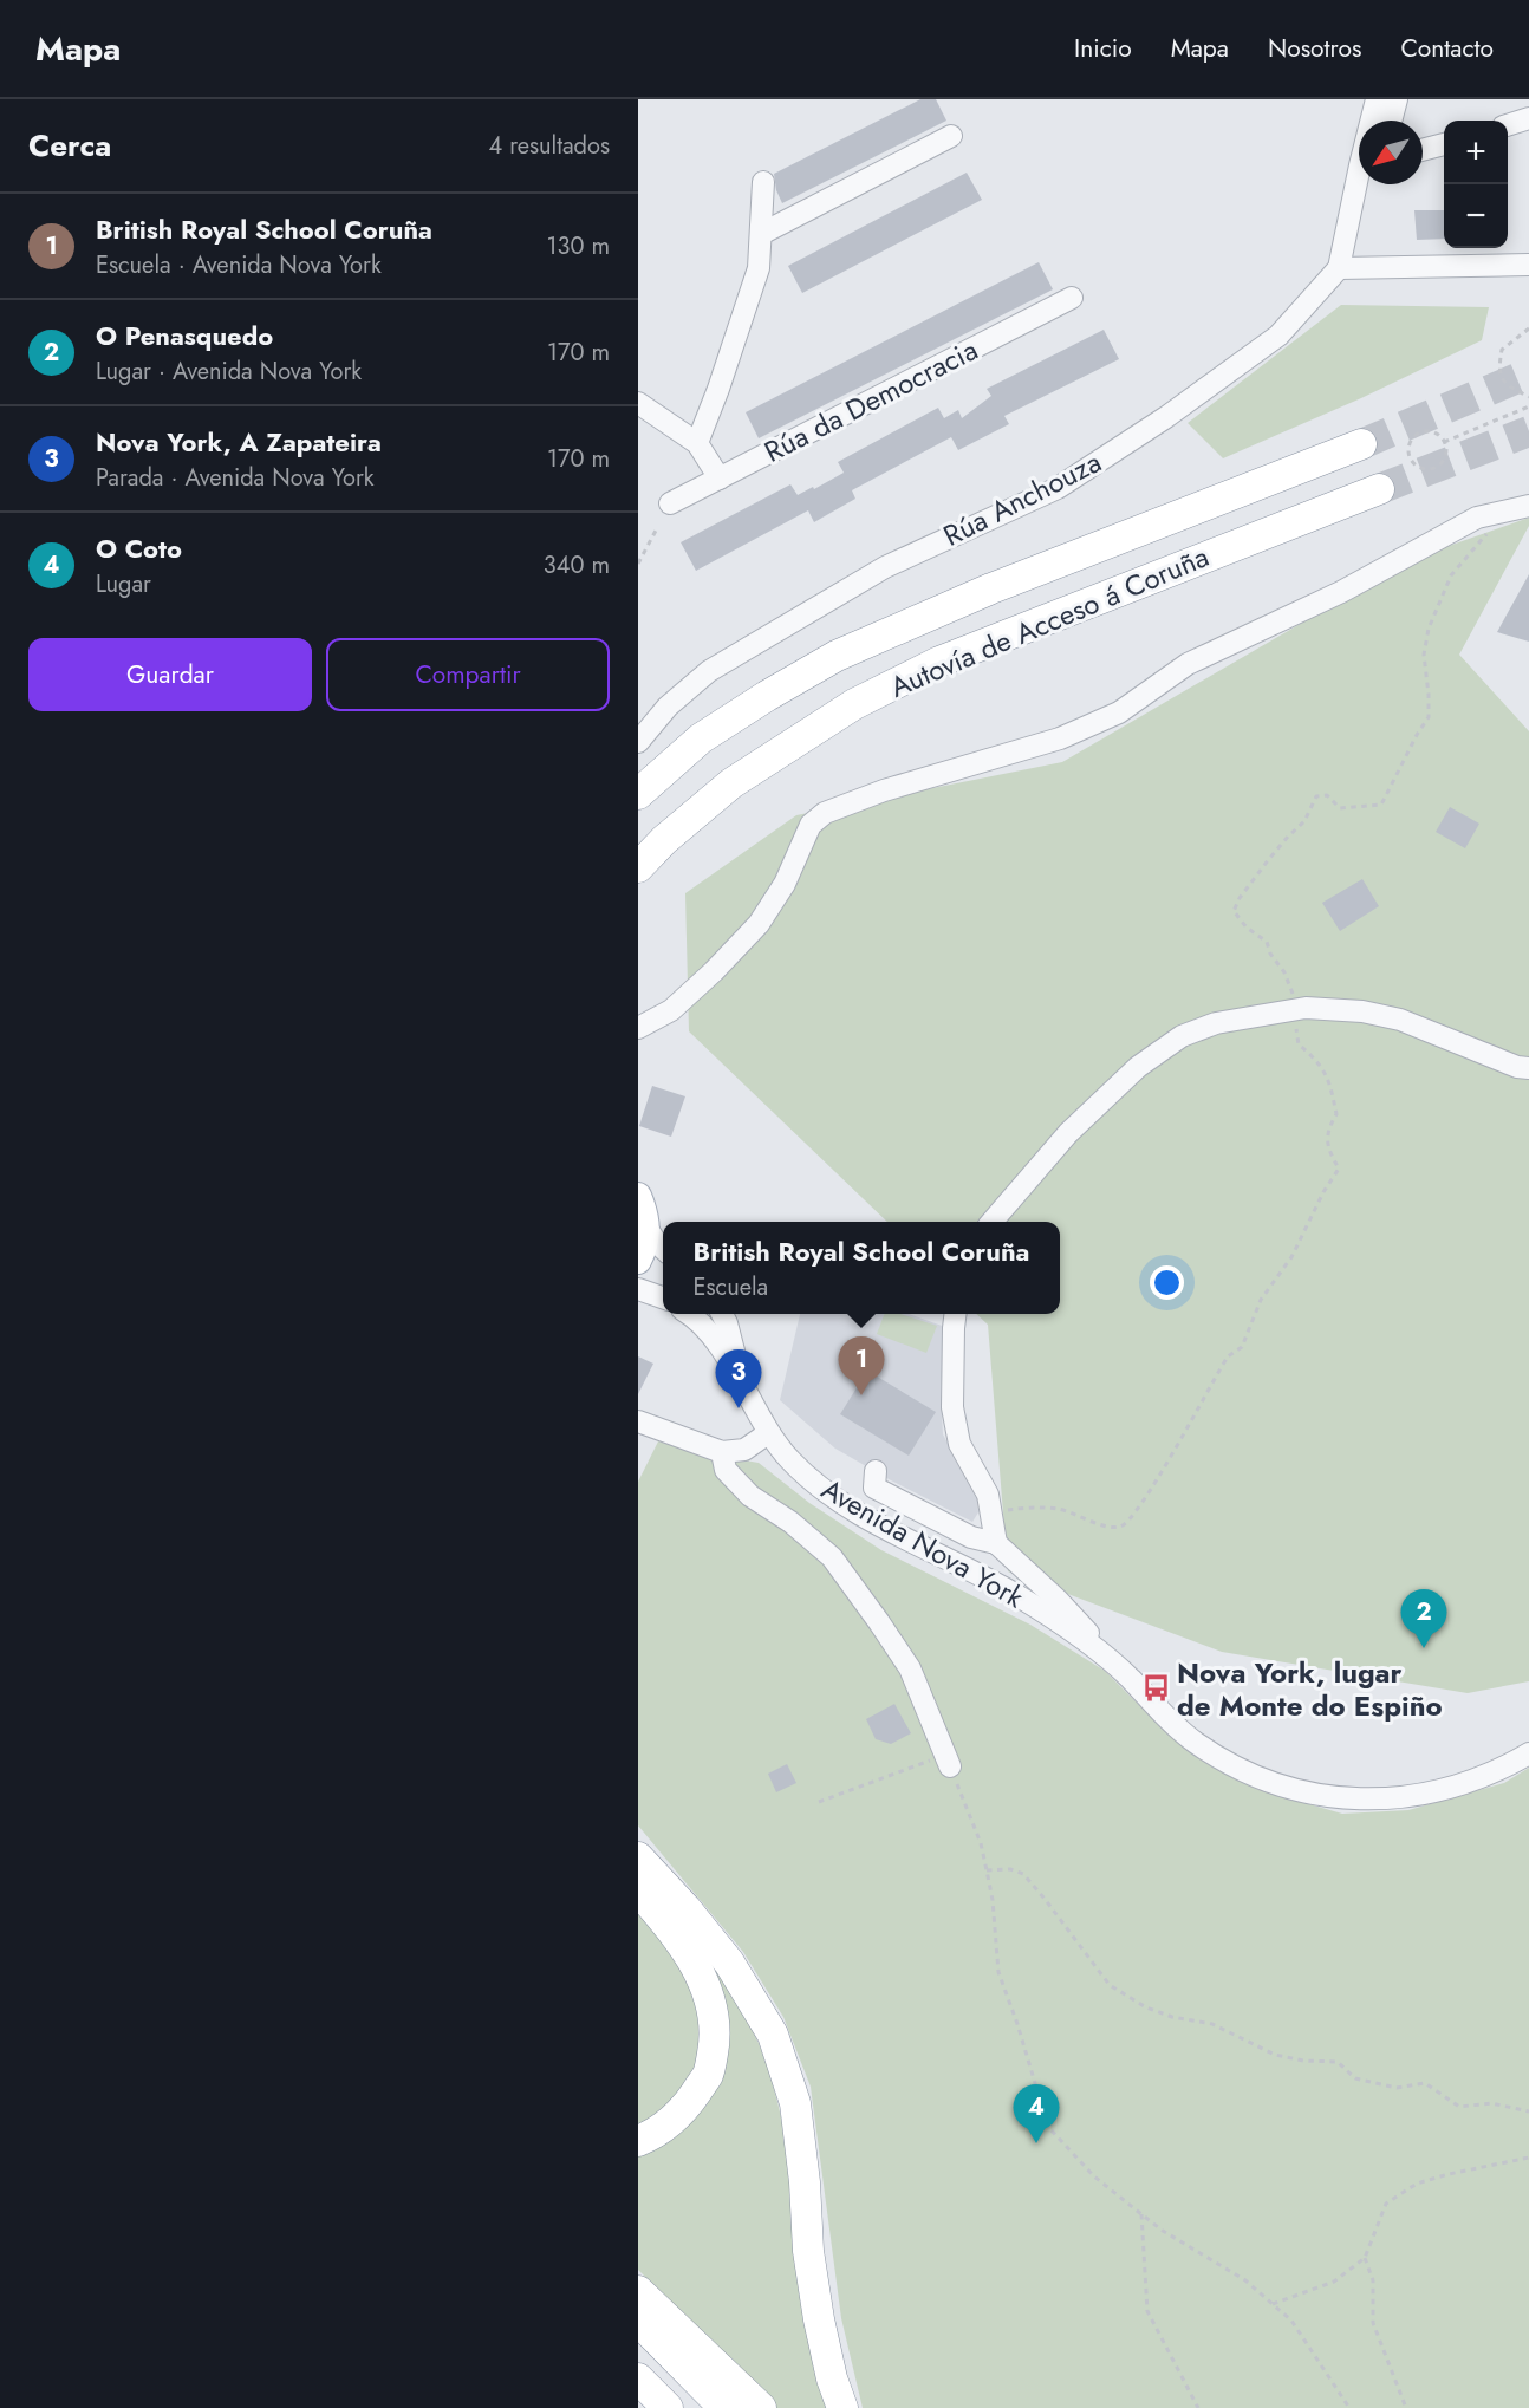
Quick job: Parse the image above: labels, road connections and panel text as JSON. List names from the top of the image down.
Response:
{
  "streets": {
    "highway": ["Autovía de Acceso á Coruña"],
    "street": ["Rúa da Democracia", "Rúa Anchouza", "Avenida Nova York"]
  },
  "places": {
    "bus stop": ["Nova York, lugar de Monte do Espiño"]
  },
  "north": "bottom left",
  "page": {
    "header": "Mapa",
    "nav": [
      "Inicio",
      "Mapa",
      "Nosotros",
      "Contacto"
    ],
    "heading": ["Cerca", "4 resultados"],
    "map_buttons": ["+", "−"],
    "list": [
      {
        "mark": "1",
        "name": "British Royal School Coruña",
        "note": "Escuela · Avenida Nova York",
        "value": "130 m"
      },
      {
        "mark": "2",
        "name": "O Penasquedo",
        "note": "Lugar · Avenida Nova York",
        "value": "170 m"
      },
      {
        "mark": "3",
        "name": "Nova York, A Zapateira",
        "note": "Parada · Avenida Nova York",
        "value": "170 m"
      },
      {
        "mark": "4",
        "name": "O Coto",
        "note": "Lugar",
        "value": "340 m"
      }
    ],
    "buttons": ["Guardar", "Compartir"],
    "popup": ["British Royal School Coruña", "Escuela"],
    "pins": [
      "1",
      "3",
      "2",
      "4"
    ]
  }
}
